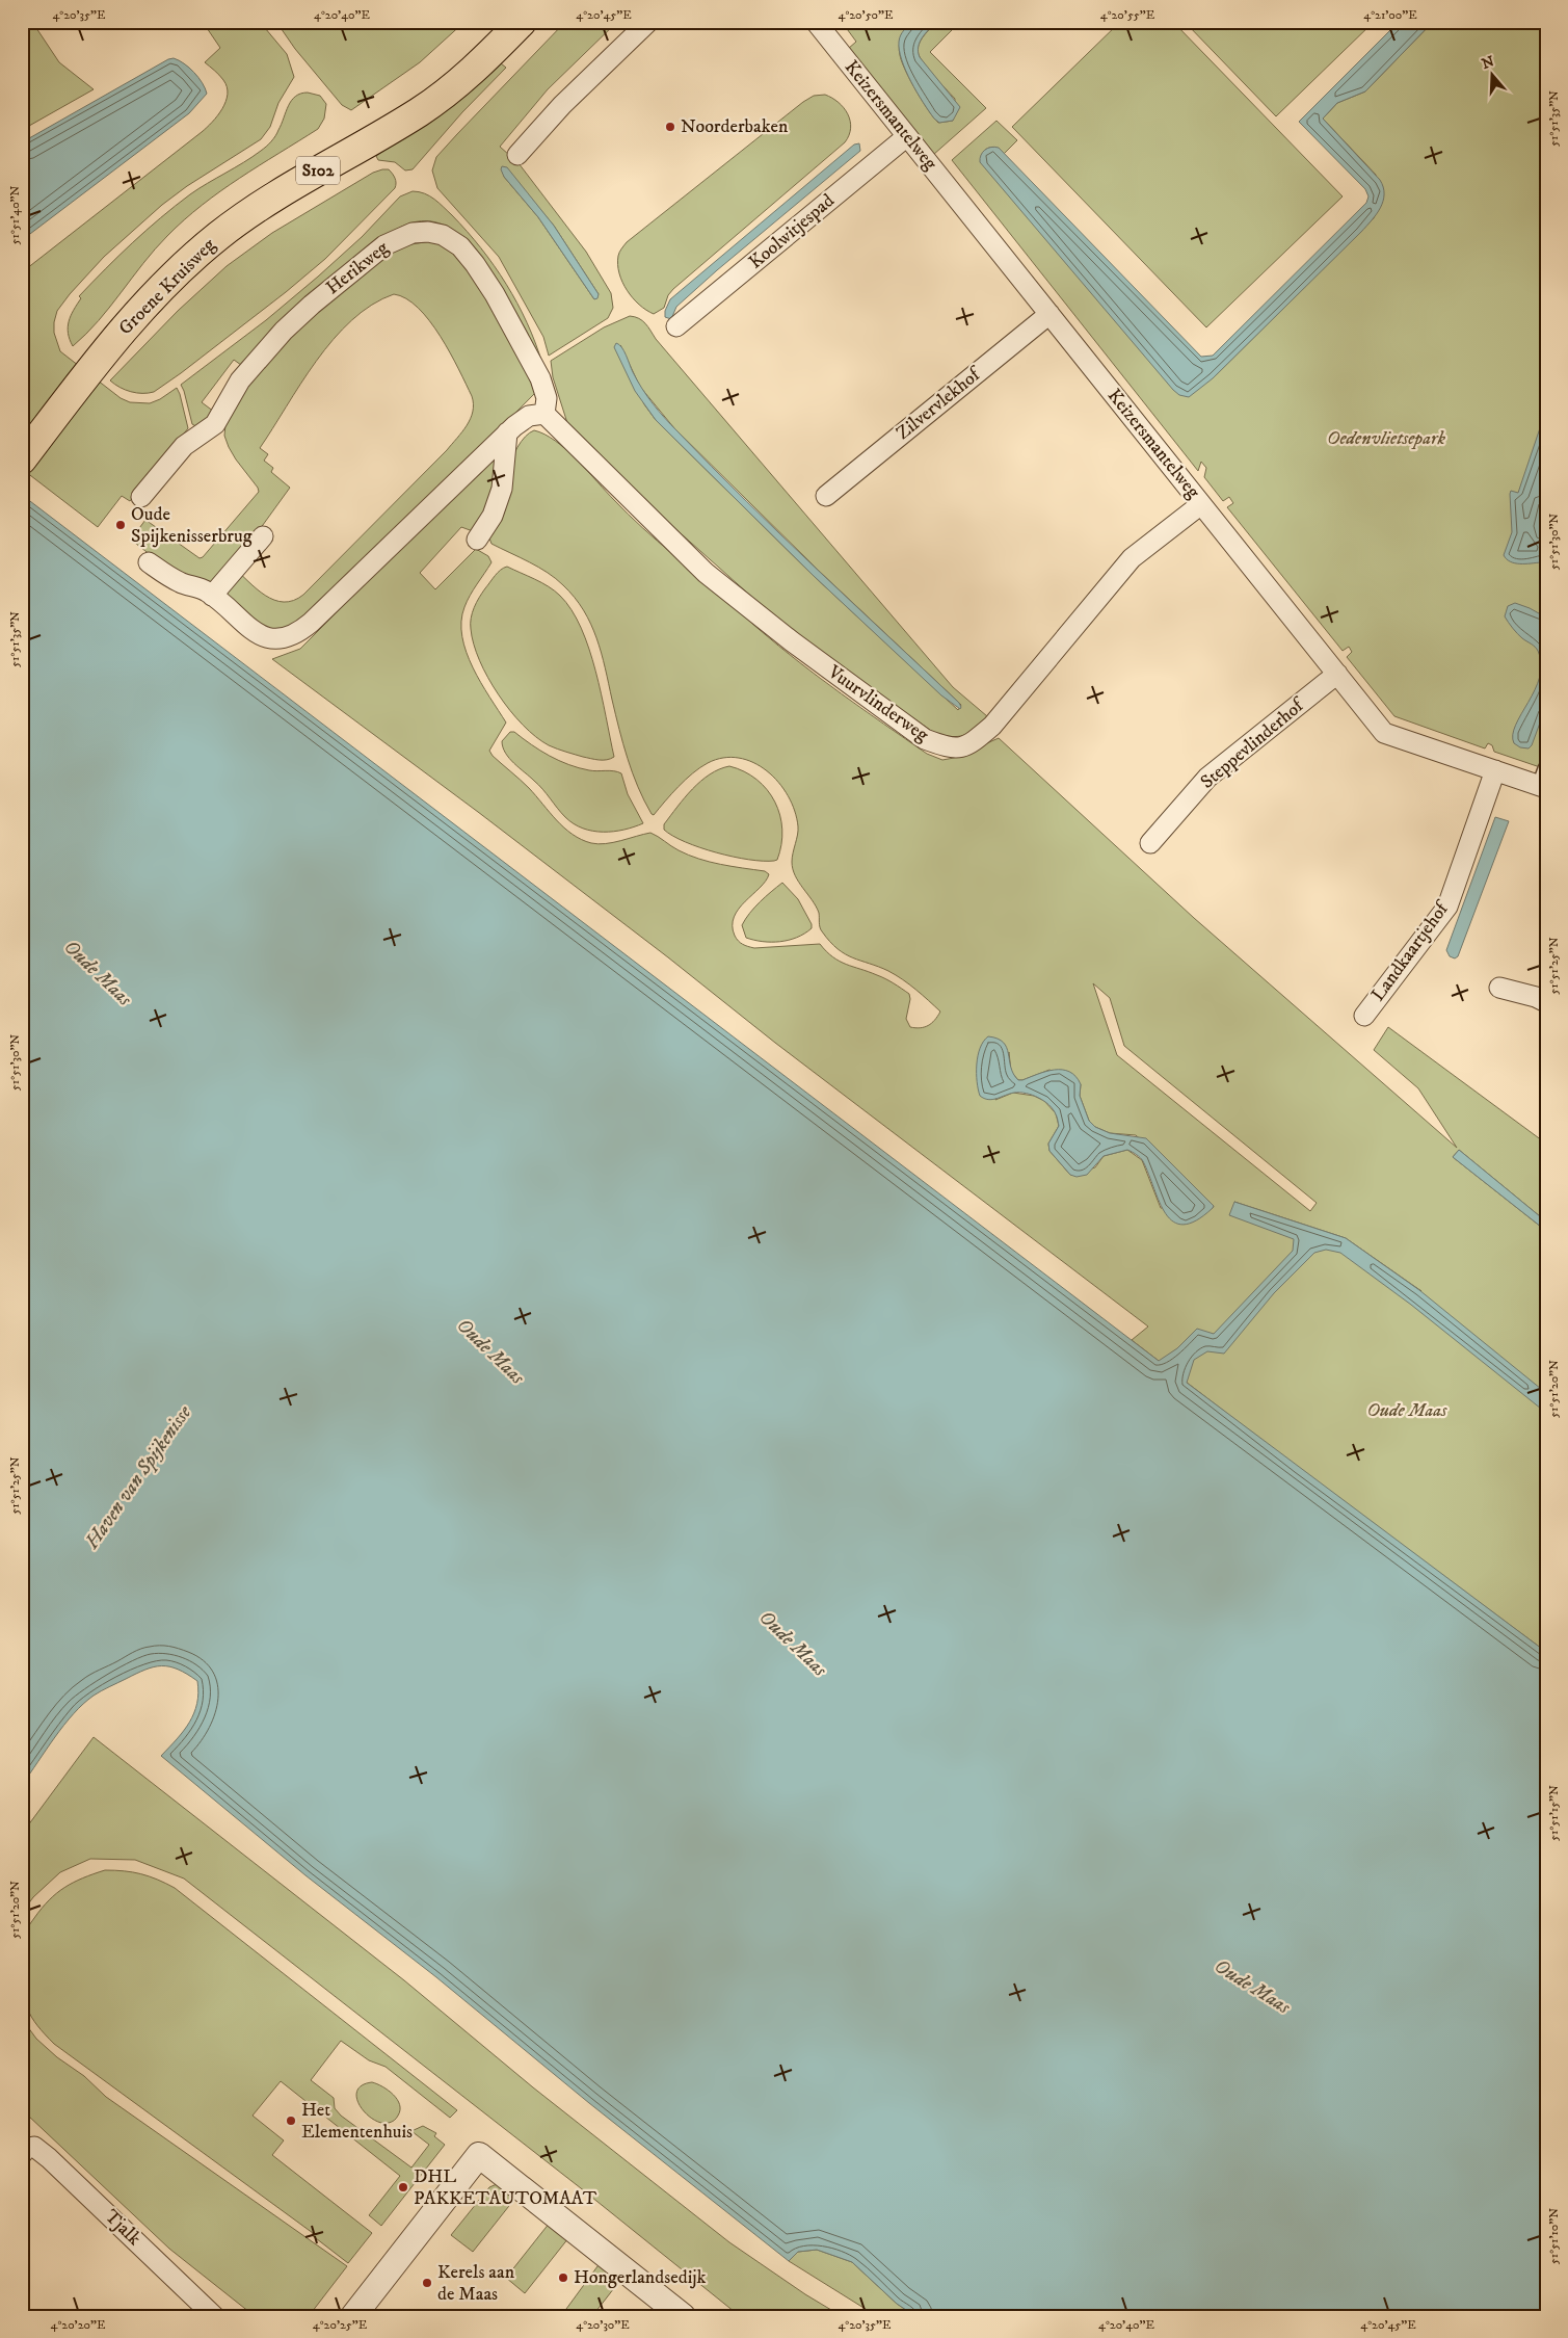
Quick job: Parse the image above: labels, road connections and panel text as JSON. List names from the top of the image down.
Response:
{
  "streets": {
    "main road": ["S102", "Groene Kruisweg"],
    "street": [
      "Keizersmantelweg",
      "Koolwitjespad",
      "Herikweg",
      "Zilvervlekhof",
      "Vuurvlinderweg",
      "Steppevlinderhof",
      "Landkaartjehof",
      "Tjalk"
    ]
  },
  "crossings": [
    ["Keizersmantelweg", "Koolwitjespad"],
    ["Keizersmantelweg", "Zilvervlekhof"],
    ["Keizersmantelweg", "Vuurvlinderweg"],
    ["Keizersmantelweg", "Steppevlinderhof"],
    ["Keizersmantelweg", "Landkaartjehof"],
    ["Herikweg", "Vuurvlinderweg"]
  ],
  "water": ["Oude Maas", "Haven van Spijkenisse"],
  "parks": ["Oedenvlietsepark", "Oude Maas"],
  "places": [
    "Noorderbaken",
    "Oude Spijkenisserbrug",
    "Het Elementenhuis",
    "DHL PAKKETAUTOMAAT",
    "Hongerlandsedijk",
    "Kerels aan de Maas"
  ],
  "north": "top",
  "coordinates": [
    "4°20'35\"E",
    "4°20'40\"E",
    "4°20'45\"E",
    "4°20'50\"E",
    "4°20'55\"E",
    "4°21'00\"E",
    "51°51'35\"N",
    "51°51'40\"N",
    "51°51'30\"N",
    "51°51'25\"N",
    "51°51'20\"N",
    "51°51'15\"N",
    "51°51'10\"N",
    "4°20'20\"E",
    "4°20'25\"E",
    "4°20'30\"E"
  ]
}
